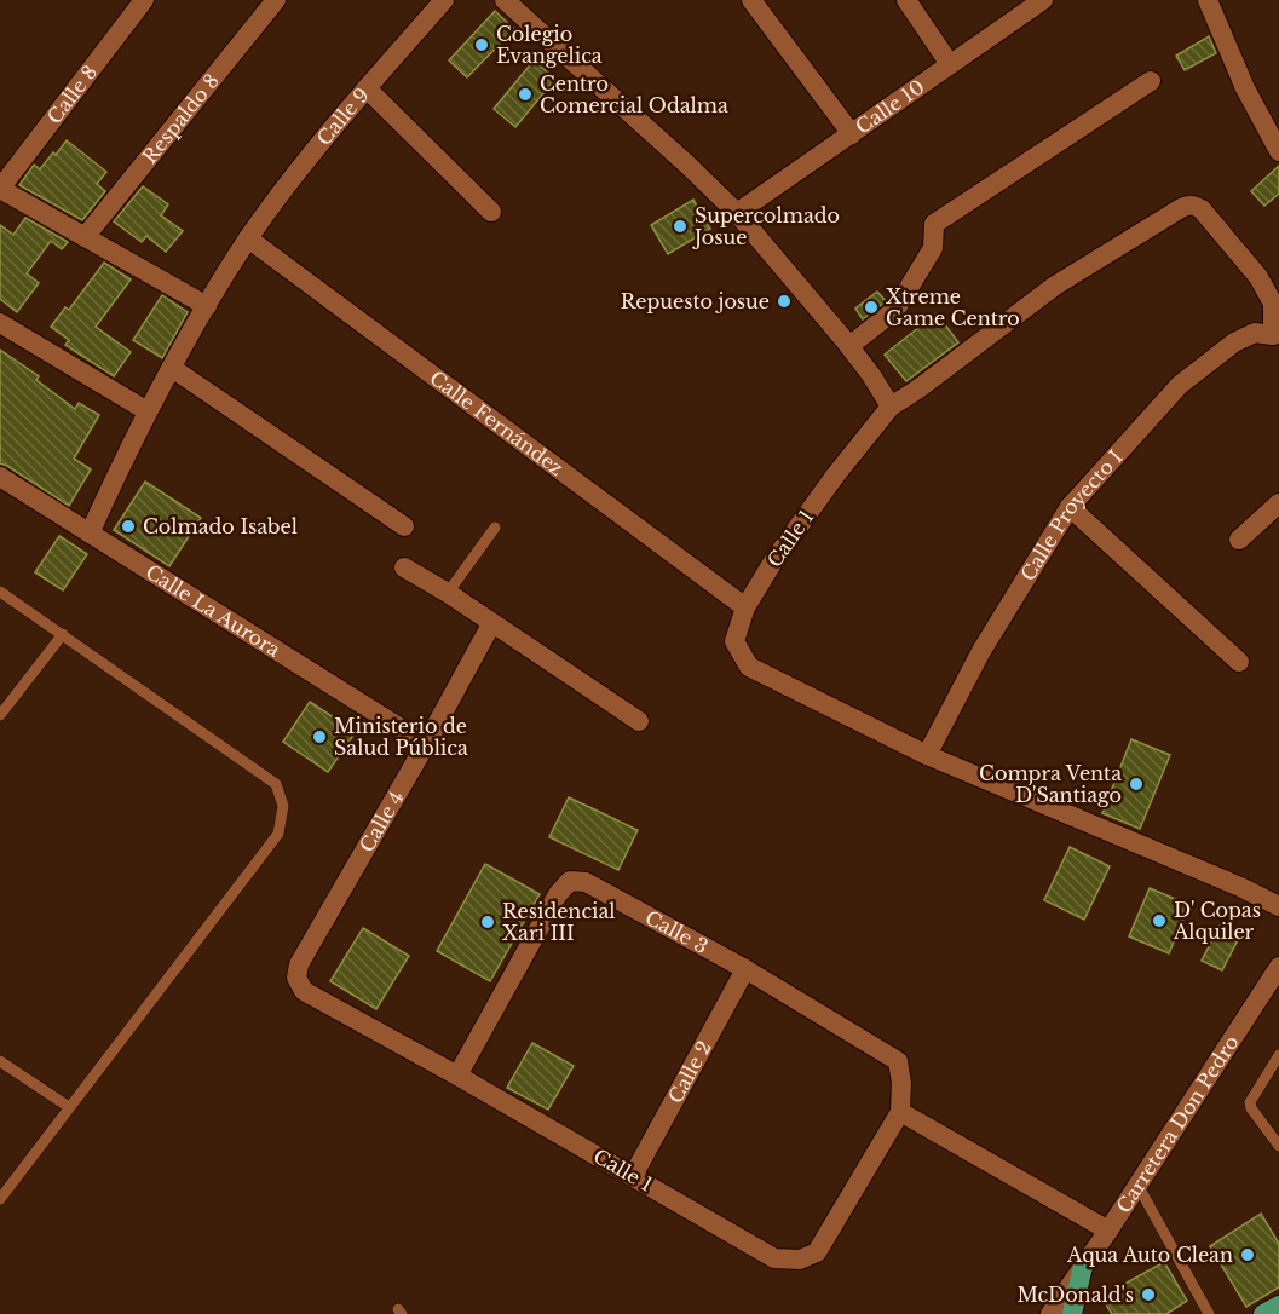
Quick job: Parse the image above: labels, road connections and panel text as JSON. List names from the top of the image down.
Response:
{
  "streets": {
    "street": [
      "Calle 8",
      "Calle 10",
      "Calle 9",
      "Respaldo 8",
      "Calle Fernández",
      "Calle Proyecto I",
      "Calle 1",
      "Calle La Aurora",
      "Calle 4",
      "Calle 3",
      "Calle 2",
      "Carretera Don Pedro"
    ]
  },
  "crossings": [
    ["Calle 9", "Calle Fernández"],
    ["Calle Fernández", "Calle 1"],
    ["Calle Proyecto I", "Calle 1"],
    ["Calle 1", "Calle 4"],
    ["Calle 1", "Calle 3"],
    ["Calle 1", "Calle 2"],
    ["Calle La Aurora", "Calle 4"],
    ["Calle 3", "Calle 2"]
  ],
  "places": [
    "Colegio Evangelica",
    "Centro Comercial Odalma",
    "Supercolmado Josue",
    "Repuesto josue",
    "Xtreme Game Centro",
    "Colmado Isabel",
    "Ministerio de Salud Pública",
    "Compra Venta D'Santiago",
    "D' Copas Alquiler",
    "Residencial Xari III",
    "Aqua Auto Clean",
    "McDonald's"
  ]
}
